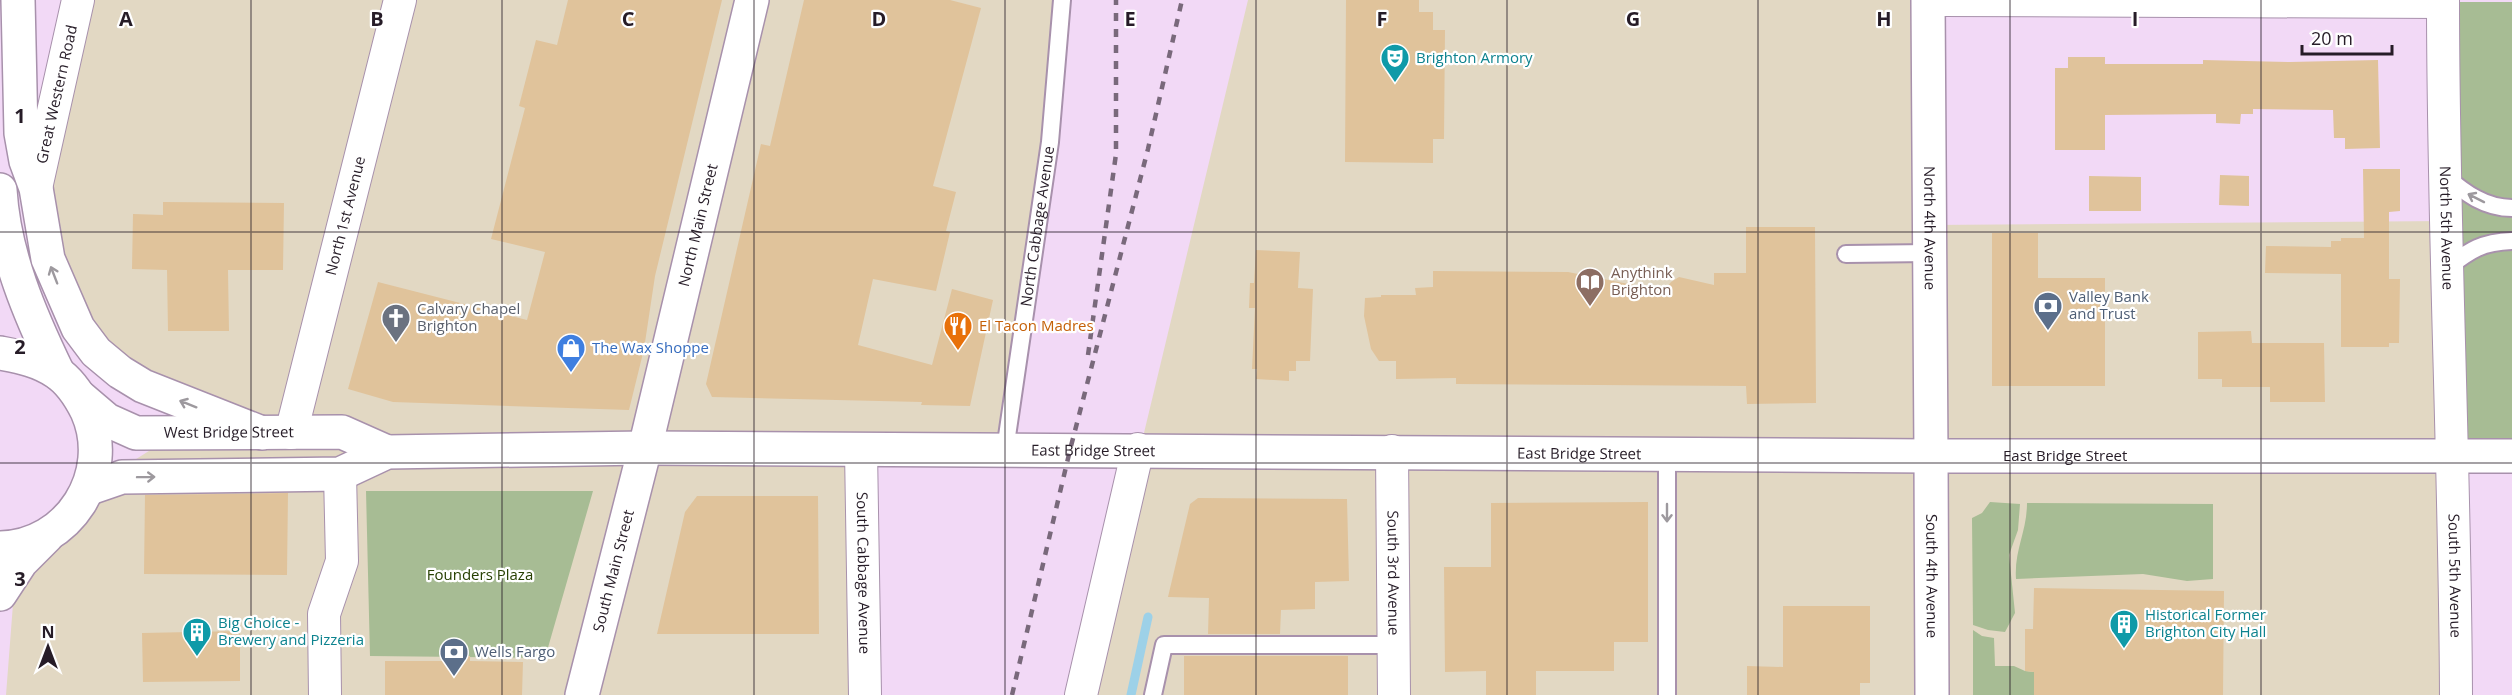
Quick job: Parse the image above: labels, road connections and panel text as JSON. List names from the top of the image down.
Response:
{
  "streets": {
    "main road": [
      "North Main Street",
      "North 4th Avenue",
      "West Bridge Street",
      "East Bridge Street",
      "South Main Street",
      "South 4th Avenue"
    ],
    "street": [
      "Great Western Road",
      "North 1st Avenue",
      "North 5th Avenue",
      "South Cabbage Avenue",
      "South 3rd Avenue",
      "South 5th Avenue"
    ],
    "lane": ["North Cabbage Avenue"]
  },
  "crossings": [
    ["North 1st Avenue", "West Bridge Street"],
    ["North Main Street", "West Bridge Street"],
    ["North Main Street", "East Bridge Street"],
    ["North Main Street", "South Main Street"],
    ["North Cabbage Avenue", "East Bridge Street"],
    ["North 4th Avenue", "East Bridge Street"],
    ["North 4th Avenue", "South 4th Avenue"],
    ["North 5th Avenue", "East Bridge Street"],
    ["North 5th Avenue", "South 5th Avenue"],
    ["West Bridge Street", "East Bridge Street"],
    ["West Bridge Street", "South Main Street"],
    ["East Bridge Street", "South Main Street"],
    ["East Bridge Street", "South Cabbage Avenue"],
    ["East Bridge Street", "South 3rd Avenue"],
    ["East Bridge Street", "South 5th Avenue"],
    ["East Bridge Street", "South 4th Avenue"]
  ],
  "parks": ["Founders Plaza"],
  "places": {
    "theatre": ["Brighton Armory"],
    "library": ["Anythink Brighton"],
    "bank": ["Valley Bank and Trust", "Wells Fargo"],
    "church": ["Calvary Chapel Brighton"],
    "restaurant": ["El Tacon Madres"],
    "shop": ["The Wax Shoppe"],
    "building": ["Historical Former Brighton City Hall", "Big Choice - Brewery and Pizzeria"]
  },
  "scale_bar": "20 m",
  "north": "top",
  "grid": {
    "columns": [
      "A",
      "B",
      "C",
      "D",
      "E",
      "F",
      "G",
      "H",
      "I"
    ],
    "rows": ["1", "2", "3"]
  }
}
